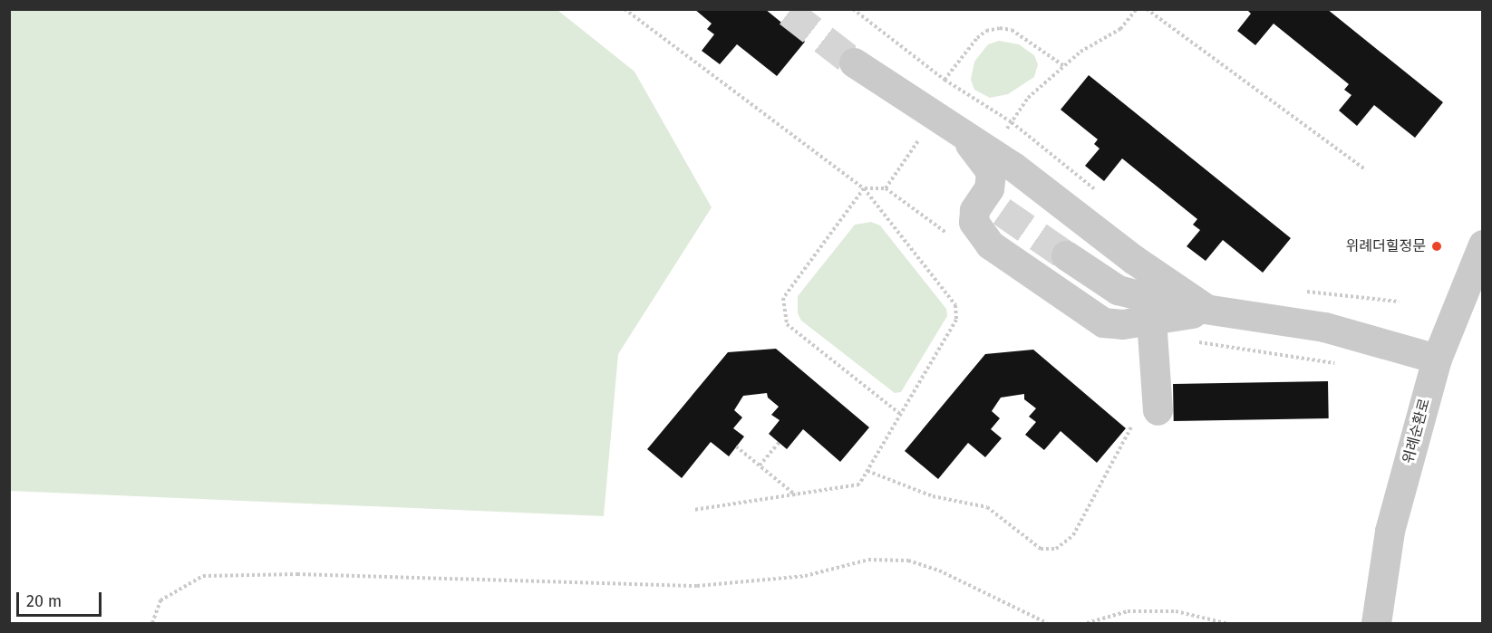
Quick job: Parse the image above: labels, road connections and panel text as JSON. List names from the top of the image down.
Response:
{
  "streets": {
    "street": ["위례순환로"]
  },
  "places": ["위례더힐정문"],
  "scale_bar": "20 m"
}
